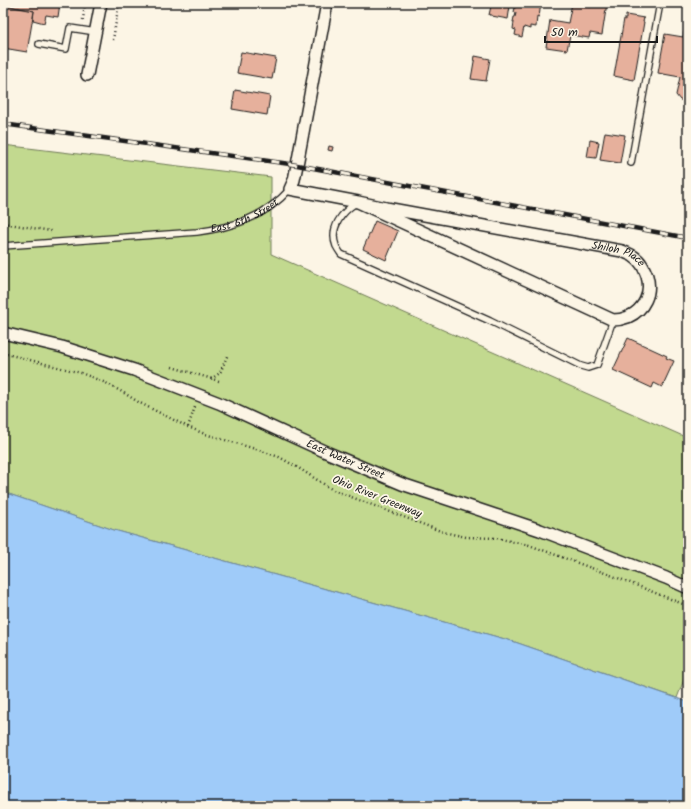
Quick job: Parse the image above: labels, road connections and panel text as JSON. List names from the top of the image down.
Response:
{
  "streets": {
    "street": ["East 6th Street", "Shiloh Place", "East Water Street"],
    "path": ["Ohio River Greenway"]
  },
  "crossings": [
    ["East 6th Street", "Shiloh Place"]
  ],
  "scale_bar": "50 m"
}
